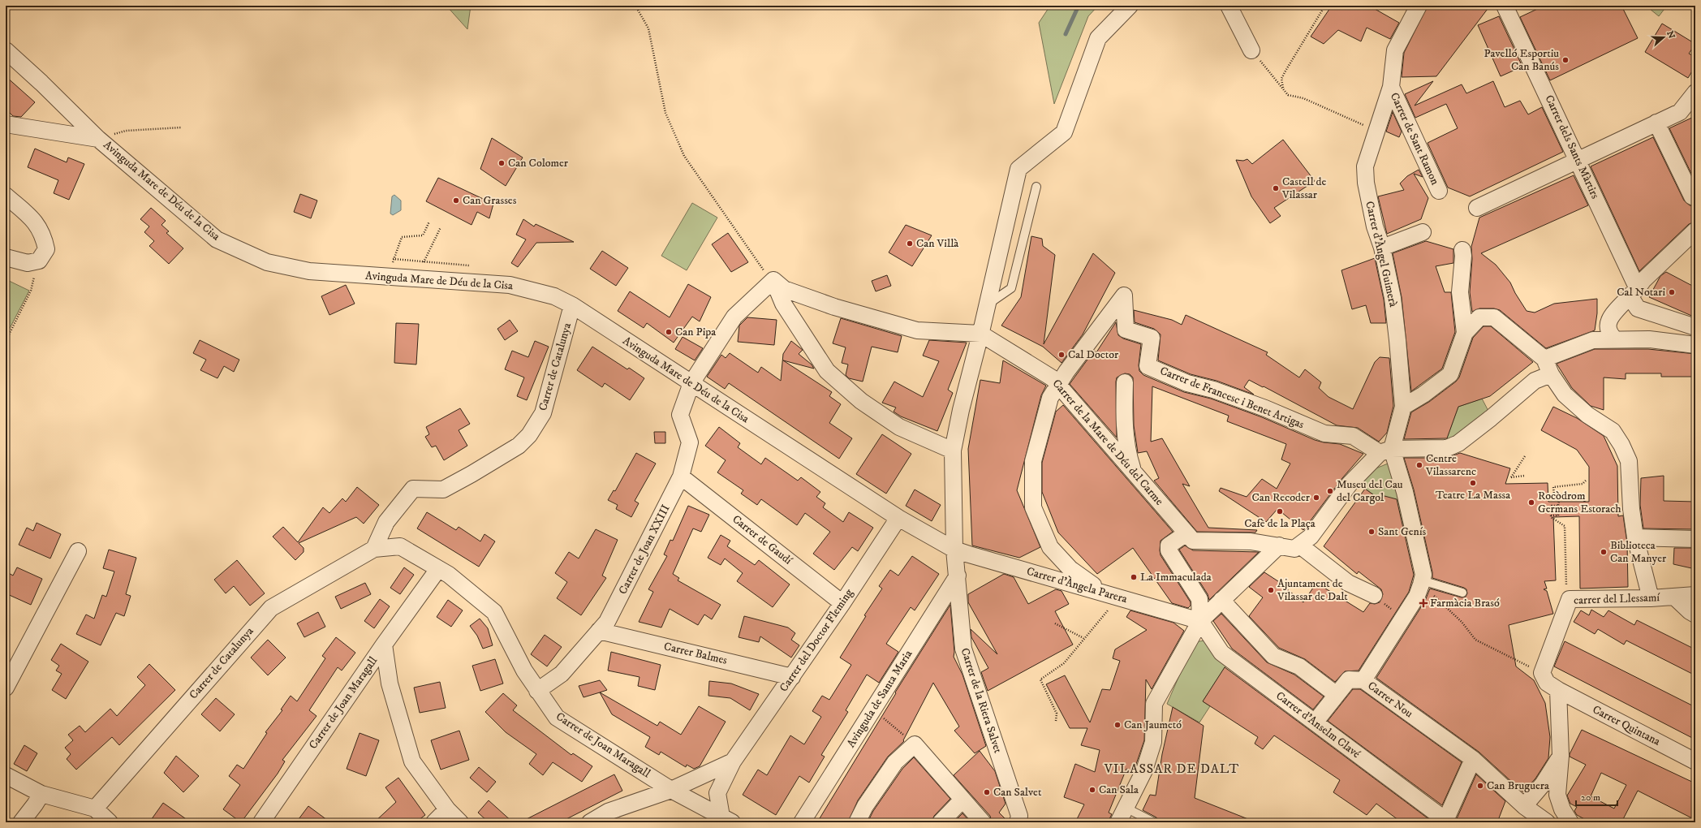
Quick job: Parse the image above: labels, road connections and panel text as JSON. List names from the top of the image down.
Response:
{
  "streets": {
    "street": [
      "Carrer de Sant Ramon",
      "Carrer dels Sants Màrtirs",
      "Avinguda Mare de Déu de la Cisa",
      "Carrer d'Àngel Guimerà",
      "Carrer de Catalunya",
      "Carrer de Francesc i Benet Artigas",
      "Carrer de la Mare de Déu del Carme",
      "Carrer de Gaudí",
      "Carrer de Joan XXIII",
      "Carrer d'Àngela Parera",
      "carrer del Llessamí",
      "Carrer del Doctor Fleming",
      "Carrer Balmes",
      "Avinguda de Santa Maria",
      "Carrer Nou",
      "Carrer de la Riera Salvet",
      "Carrer de Joan Maragall",
      "Carrer d'Anselm Clavé",
      "Carrer Quintana"
    ]
  },
  "crossings": [
    ["Carrer de Sant Ramon", "Carrer d'Àngel Guimerà"],
    ["Avinguda Mare de Déu de la Cisa", "Carrer de Catalunya"],
    ["Avinguda Mare de Déu de la Cisa", "Carrer de Joan XXIII"],
    ["Avinguda Mare de Déu de la Cisa", "Carrer d'Àngela Parera"],
    ["Avinguda Mare de Déu de la Cisa", "Carrer del Doctor Fleming"],
    ["Avinguda Mare de Déu de la Cisa", "Carrer de la Riera Salvet"],
    ["Carrer d'Àngel Guimerà", "Carrer de Francesc i Benet Artigas"],
    ["Carrer d'Àngel Guimerà", "Carrer de la Mare de Déu del Carme"],
    ["Carrer de Catalunya", "Carrer de Joan Maragall"],
    ["Carrer de Francesc i Benet Artigas", "Carrer de la Mare de Déu del Carme"],
    ["Carrer de la Mare de Déu del Carme", "Carrer de la Riera Salvet"],
    ["Carrer de Gaudí", "Carrer de Joan XXIII"],
    ["Carrer de Gaudí", "Carrer del Doctor Fleming"],
    ["Carrer de Joan XXIII", "Carrer Balmes"],
    ["Carrer de Joan XXIII", "Carrer de Joan Maragall"],
    ["Carrer d'Àngela Parera", "Carrer de la Riera Salvet"],
    ["Carrer d'Àngela Parera", "Carrer d'Anselm Clavé"],
    ["Carrer del Doctor Fleming", "Carrer Balmes"],
    ["Carrer del Doctor Fleming", "Carrer de Joan Maragall"],
    ["Avinguda de Santa Maria", "Carrer de la Riera Salvet"],
    ["Carrer Nou", "Carrer d'Anselm Clavé"]
  ],
  "districts": ["VILASSAR DE DALT"],
  "places": {
    "other": [
      "Pavelló Esportiu Can Banús",
      "Can Colomer",
      "Castell de Vilassar",
      "Can Grasses",
      "Can Villà",
      "Cal Notari",
      "Can Pipa",
      "Cal Doctor",
      "Centre Vilassarenc",
      "Teatre La Massa",
      "Museu del Cau del Cargol",
      "Can Recoder",
      "Rocòdrom Germans Estorach",
      "Cafè de la Plaça",
      "Sant Genís",
      "Biblioteca Can Manyer",
      "La Immaculada",
      "Ajuntament de Vilassar de Dalt",
      "Can Jaumetó",
      "Can Bruguera",
      "Can Sala",
      "Can Salvet"
    ],
    "health": ["Farmàcia Brasó"]
  },
  "scale_bar": "20 m",
  "north": "right"
}
